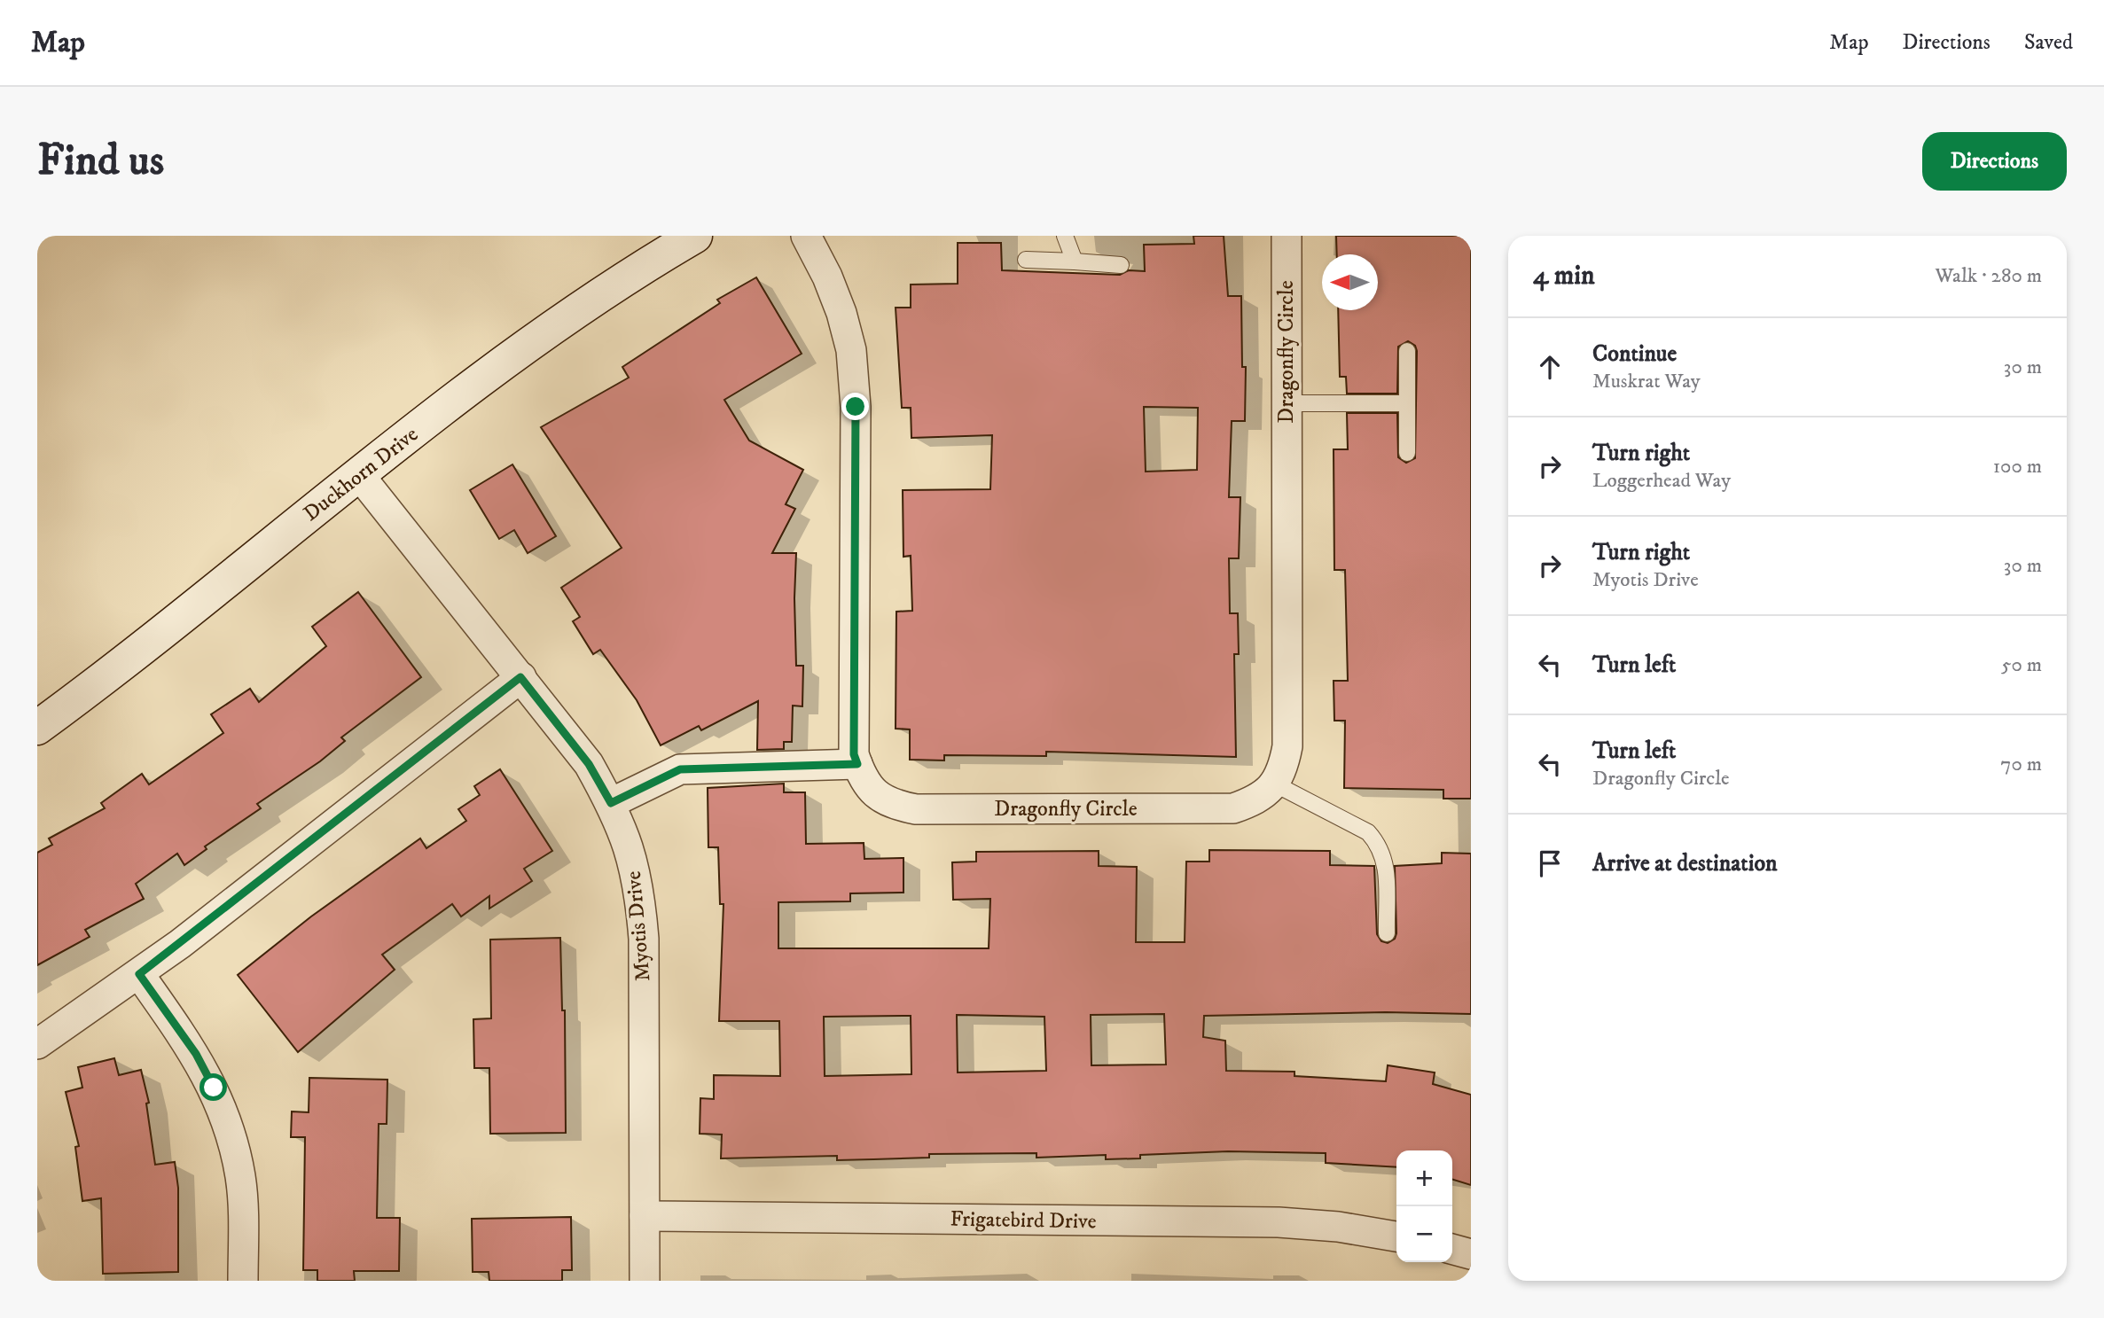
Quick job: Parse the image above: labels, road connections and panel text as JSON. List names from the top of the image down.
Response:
{
  "streets": {
    "street": [
      "Dragonfly Circle",
      "Duckhorn Drive",
      "Myotis Drive",
      "Frigatebird Drive"
    ]
  },
  "crossings": [
    ["Duckhorn Drive", "Myotis Drive"],
    ["Myotis Drive", "Frigatebird Drive"]
  ],
  "north": "left",
  "page": {
    "header": "Map",
    "nav": ["Map", "Directions", "Saved"],
    "buttons": "Directions",
    "title": "Find us",
    "heading": ["4 min", "Walk · 280 m"],
    "list": [
      ["Continue", "Muskrat Way", "30 m"],
      ["Turn right", "Loggerhead Way", "100 m"],
      ["Turn right", "Myotis Drive", "30 m"],
      ["Turn left", "50 m"],
      ["Turn left", "Dragonfly Circle", "70 m"],
      "Arrive at destination"
    ],
    "map_buttons": ["+", "−"]
  }
}
